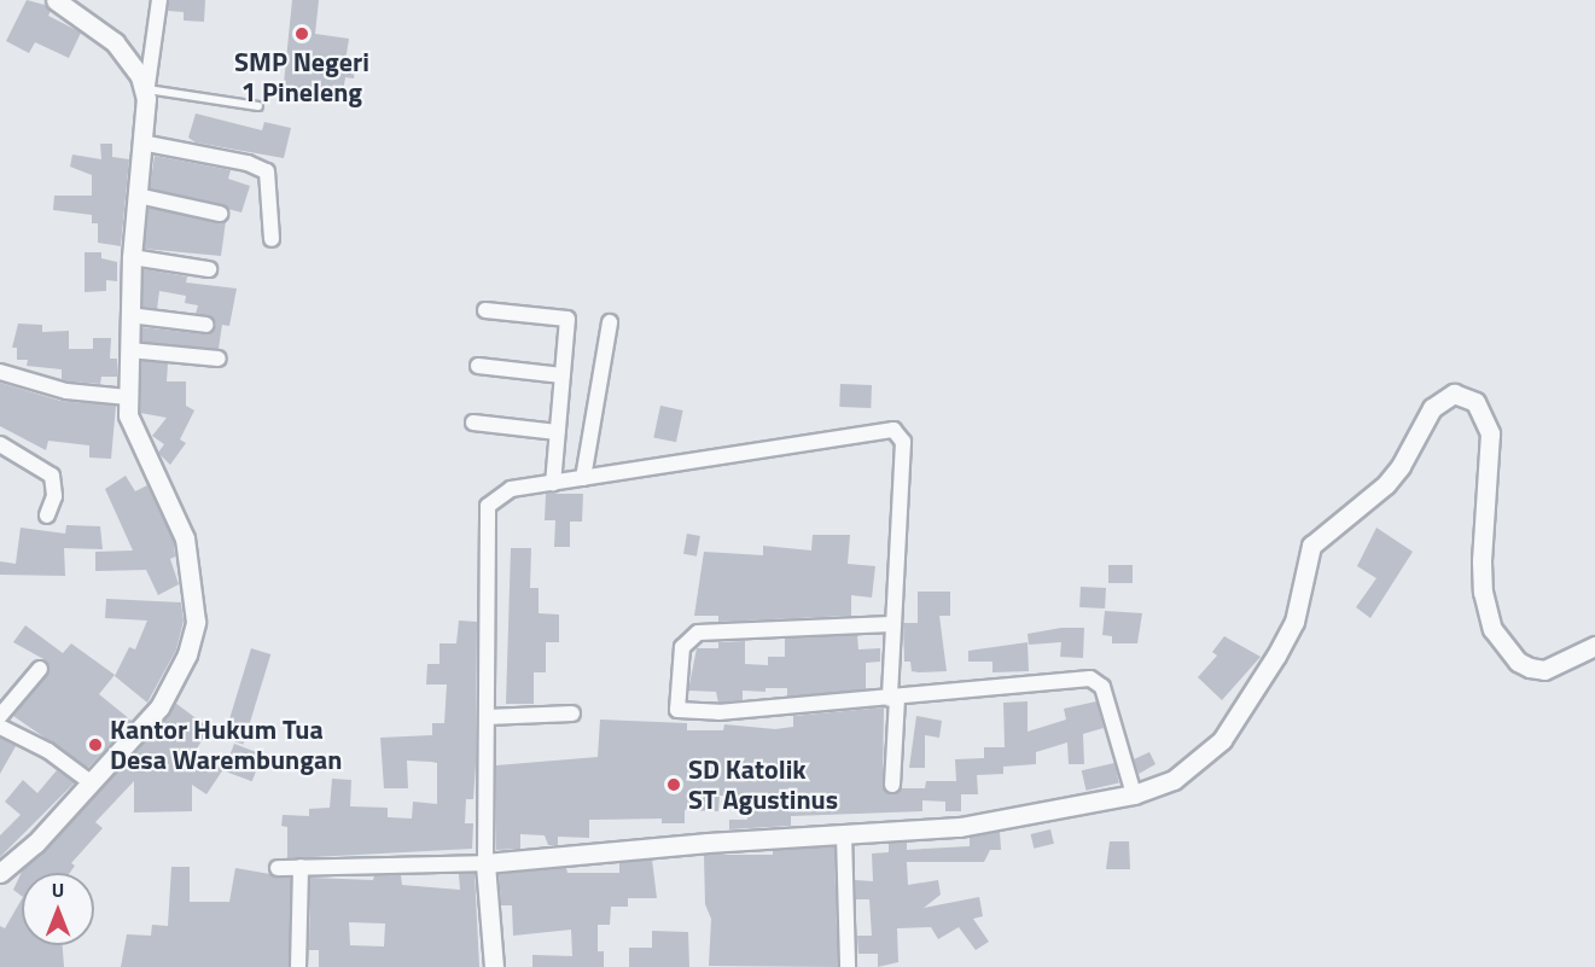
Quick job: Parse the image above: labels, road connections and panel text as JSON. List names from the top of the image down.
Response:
{
  "places": ["SMP Negeri 1 Pineleng", "Kantor Hukum Tua Desa Warembungan", "SD Katolik ST Agustinus"],
  "north": "top"
}
